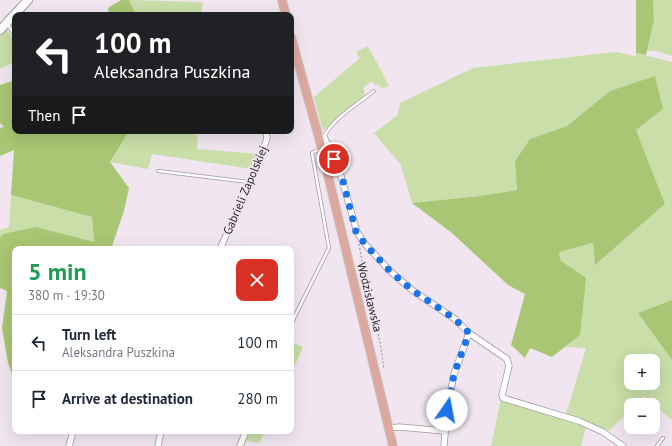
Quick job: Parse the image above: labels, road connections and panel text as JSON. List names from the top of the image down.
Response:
{
  "streets": {
    "main road": ["Wodzisławska"],
    "street": ["Gabrieli Zapolskiej"]
  },
  "page": {
    "turn": ["100 m", "Aleksandra Puszkina"],
    "then": "Then",
    "heading": ["5 min", "380 m · 19:30"],
    "list": [
      {
        "name": "Turn left",
        "note": "Aleksandra Puszkina",
        "value": "100 m"
      },
      {
        "name": "Arrive at destination",
        "value": "280 m"
      }
    ],
    "map_buttons": ["+", "−"]
  }
}
